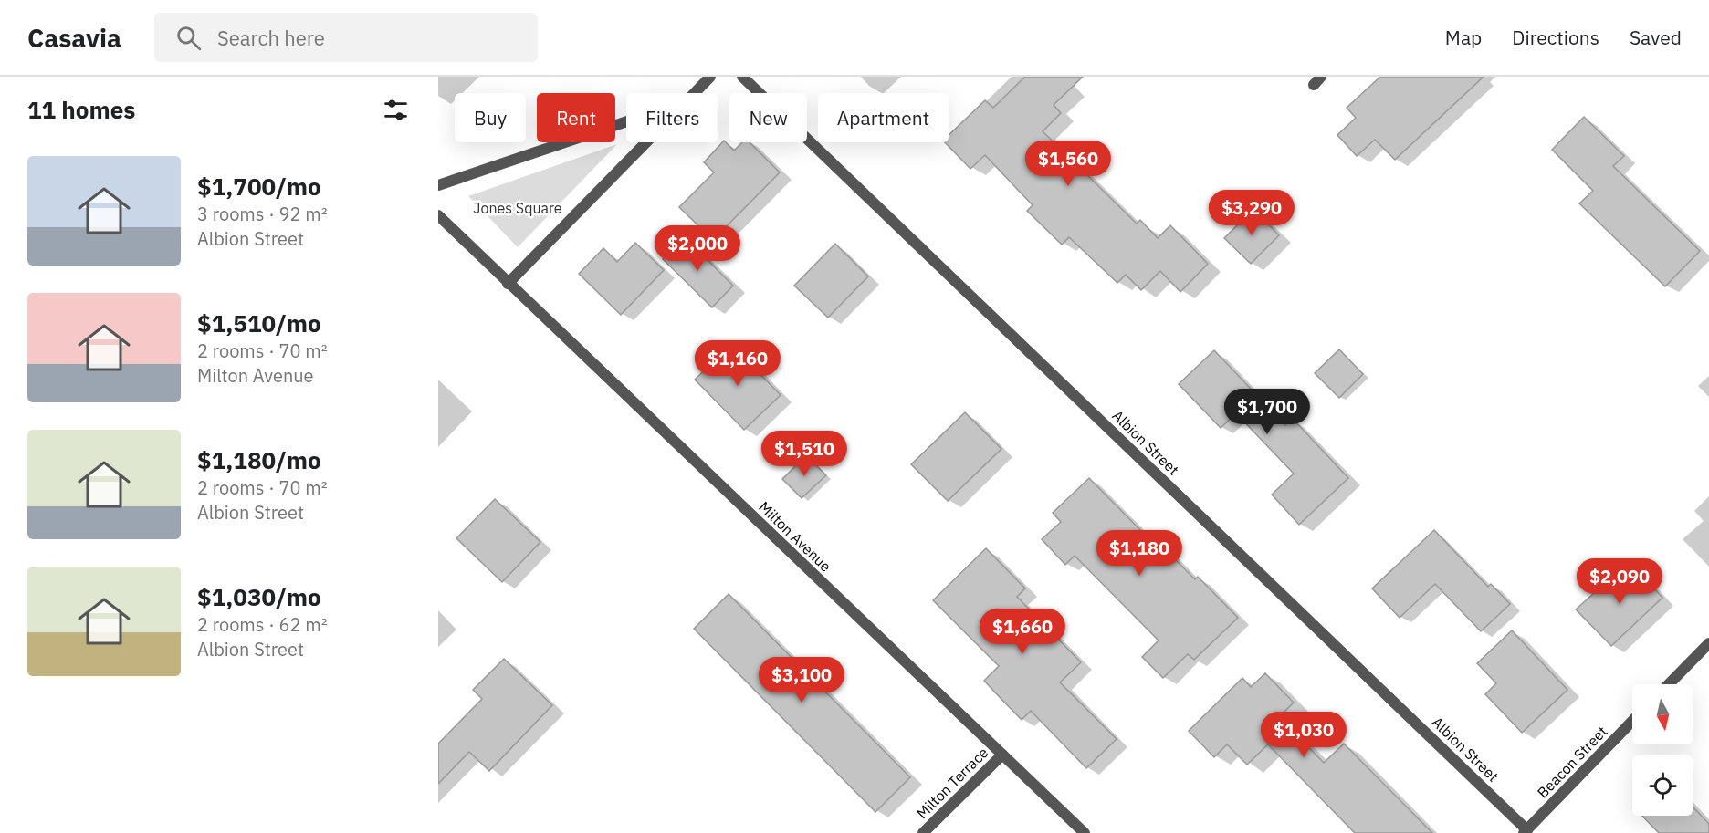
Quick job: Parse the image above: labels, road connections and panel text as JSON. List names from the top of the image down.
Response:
{
  "streets": {
    "street": [
      "Albion Street",
      "Milton Avenue",
      "Beacon Street",
      "Milton Terrace"
    ]
  },
  "crossings": [
    ["Albion Street", "Beacon Street"],
    ["Milton Avenue", "Milton Terrace"]
  ],
  "parks": ["Jones Square"],
  "north": "bottom",
  "page": {
    "header": "Casavia",
    "search": "Search here",
    "nav": ["Map", "Directions", "Saved"],
    "heading": "11 homes",
    "chip": [
      "Buy",
      "Rent",
      "Filters",
      "New",
      "Apartment"
    ],
    "price": [
      "$1,560",
      "$3,290",
      "$2,000",
      "$1,160",
      "$1,700",
      "$1,510",
      "$1,180",
      "$2,090",
      "$1,660",
      "$3,100",
      "$1,030"
    ],
    "list": [
      {
        "name": "$1,700/mo",
        "note": "3 rooms · 92 m² · Albion Street"
      },
      {
        "name": "$1,510/mo",
        "note": "2 rooms · 70 m² · Milton Avenue"
      },
      {
        "name": "$1,180/mo",
        "note": "2 rooms · 70 m² · Albion Street"
      },
      {
        "name": "$1,030/mo",
        "note": "2 rooms · 62 m² · Albion Street"
      }
    ]
  }
}
